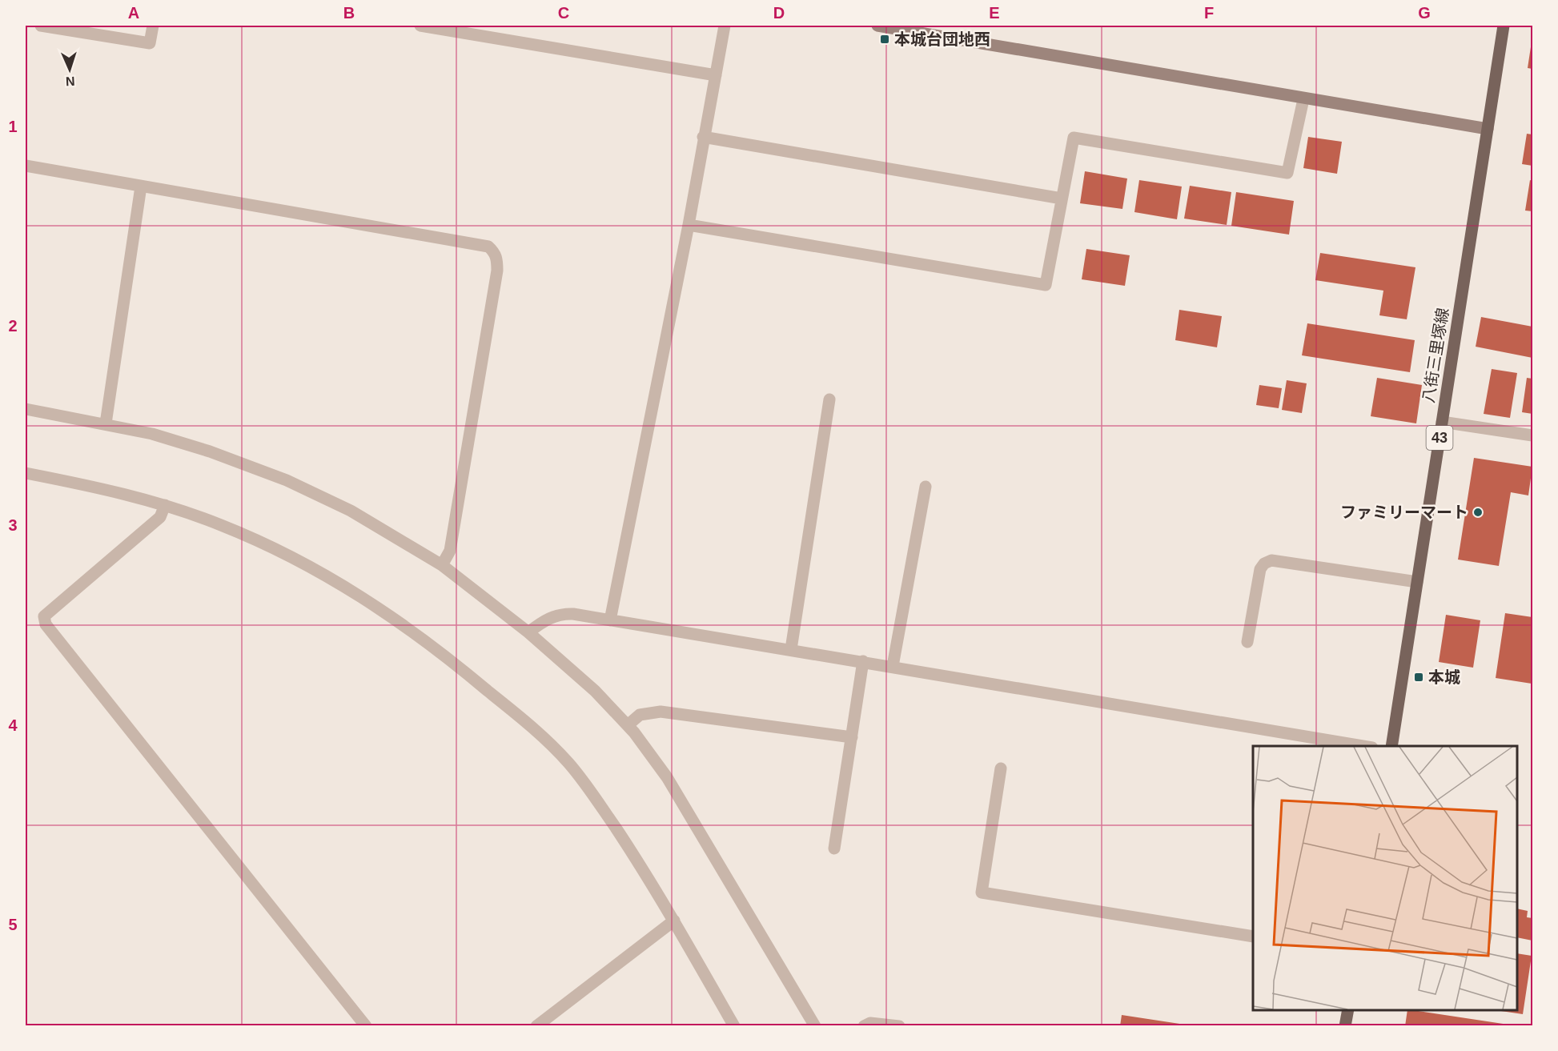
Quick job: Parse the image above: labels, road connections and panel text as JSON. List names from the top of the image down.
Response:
{
  "streets": {
    "main road": ["八街三里塚線", "43"]
  },
  "places": {
    "transit": ["本城台団地西", "本城"],
    "other": ["ファミリーマート"]
  },
  "north": "bottom",
  "grid": {
    "columns": [
      "A",
      "B",
      "C",
      "D",
      "E",
      "F",
      "G"
    ],
    "rows": [
      "1",
      "2",
      "3",
      "4",
      "5"
    ]
  }
}
